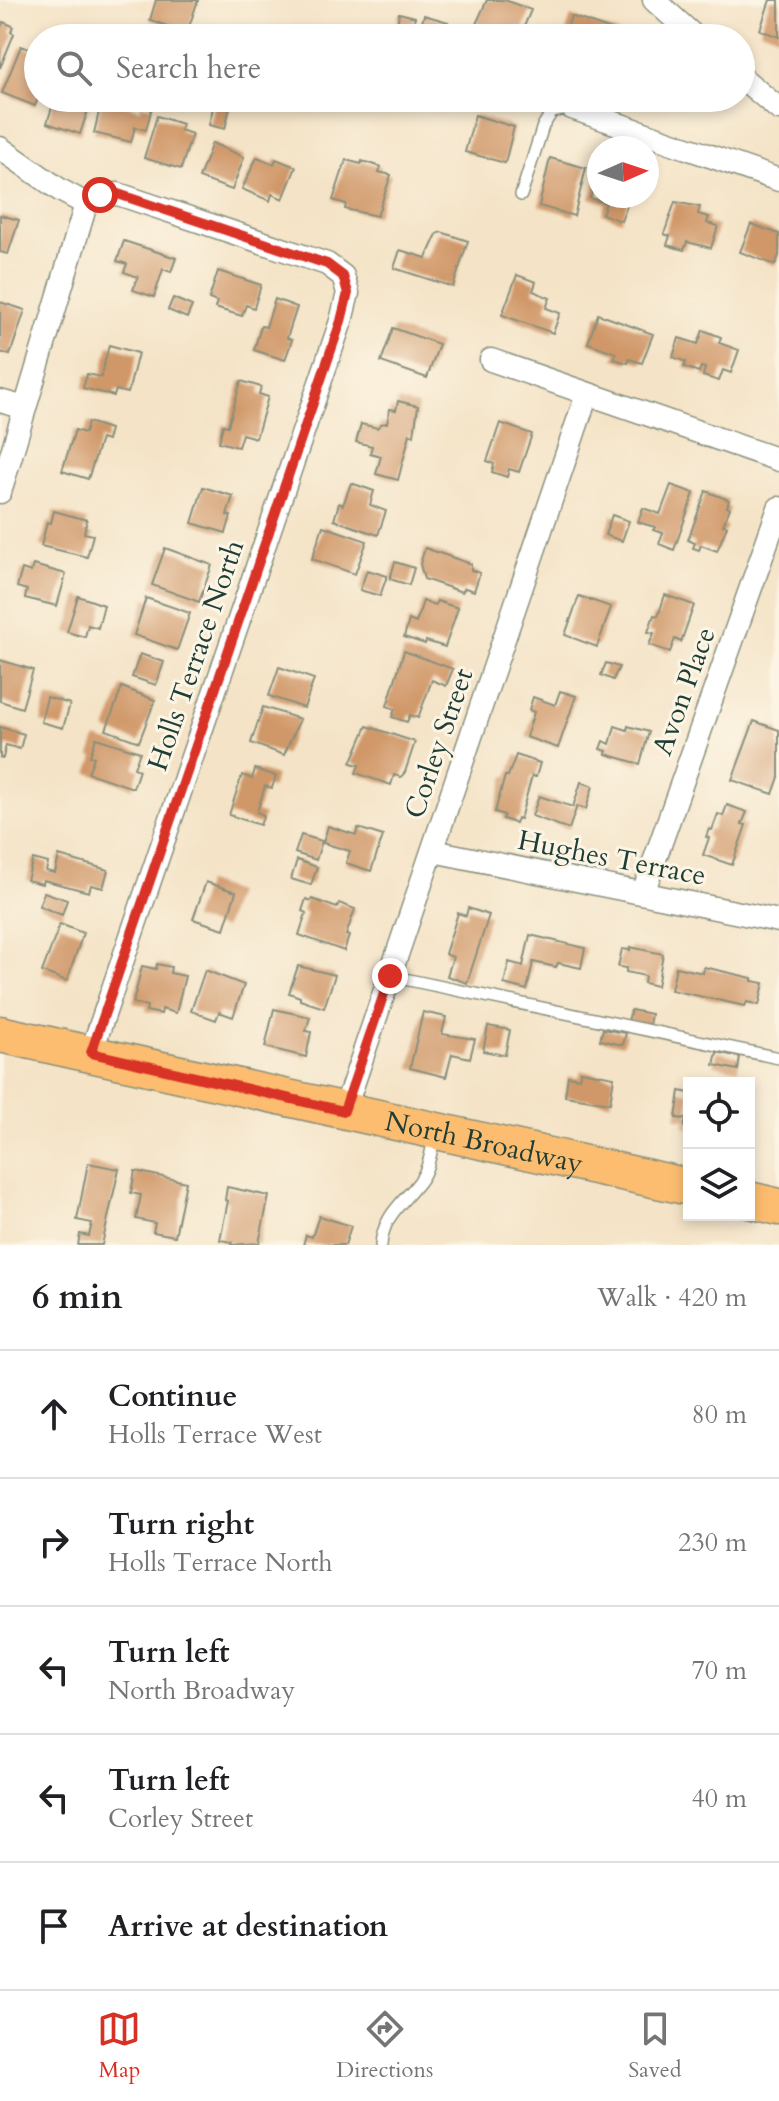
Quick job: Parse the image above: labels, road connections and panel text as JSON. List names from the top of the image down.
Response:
{
  "streets": {
    "main road": ["North Broadway"],
    "street": [
      "Holls Terrace North",
      "Avon Place",
      "Corley Street",
      "Hughes Terrace"
    ]
  },
  "crossings": [
    ["Holls Terrace North", "North Broadway"],
    ["Avon Place", "Hughes Terrace"],
    ["Corley Street", "Hughes Terrace"],
    ["Corley Street", "North Broadway"]
  ],
  "north": "right",
  "page": {
    "search": "Search here",
    "heading": ["6 min", "Walk · 420 m"],
    "list": [
      ["Continue", "Holls Terrace West", "80 m"],
      ["Turn right", "Holls Terrace North", "230 m"],
      ["Turn left", "North Broadway", "70 m"],
      ["Turn left", "Corley Street", "40 m"],
      "Arrive at destination"
    ],
    "nav": ["Map", "Directions", "Saved"]
  }
}
